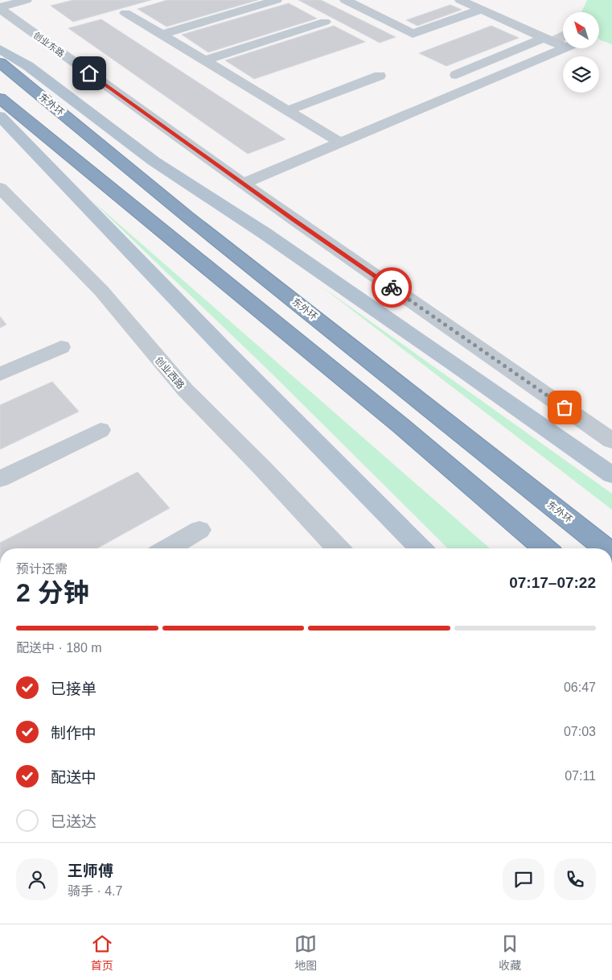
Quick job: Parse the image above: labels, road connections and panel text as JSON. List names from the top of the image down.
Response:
{
  "streets": {
    "highway": ["东外环"],
    "street": ["创业东路", "创业西路"]
  },
  "north": "top left",
  "page": {
    "heading": ["2 分钟", "预计还需", "07:17–07:22"],
    "panel": ["王师傅", "骑手 · 4.7"],
    "bar": "配送中 · 180 m",
    "list": [
      ["已接单", "06:47"],
      ["制作中", "07:03"],
      ["配送中", "07:11"],
      "已送达"
    ],
    "tabs": ["首页", "地图", "收藏"]
  }
}
